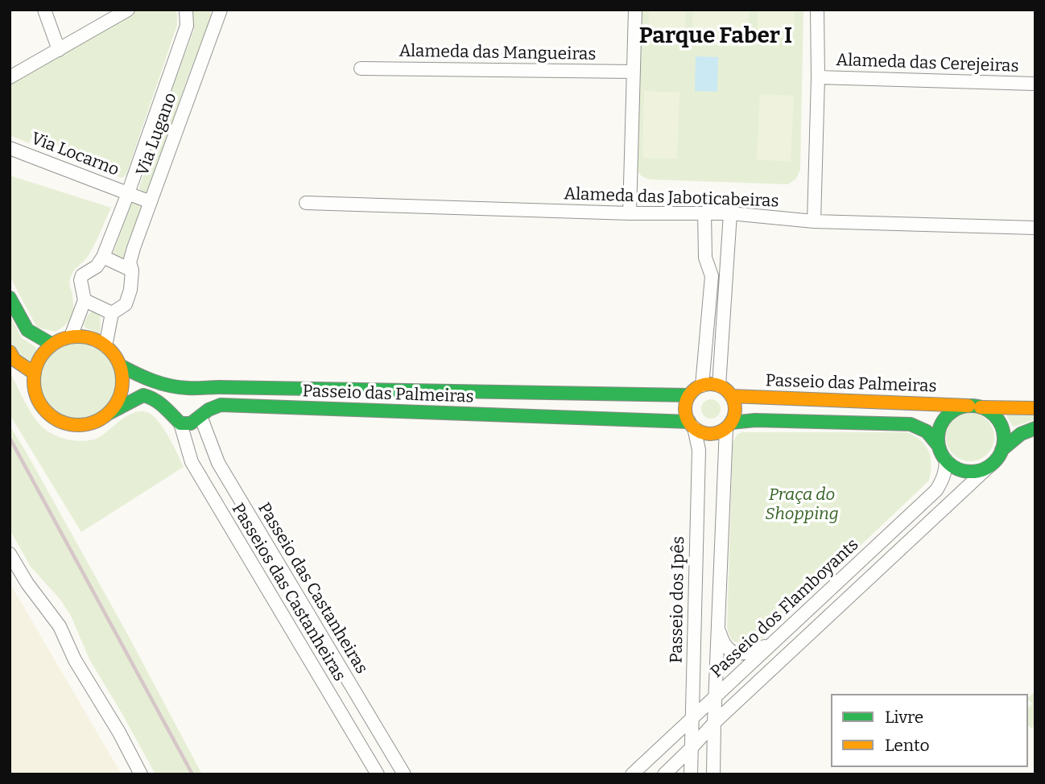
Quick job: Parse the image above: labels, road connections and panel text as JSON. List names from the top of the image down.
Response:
{
  "streets": {
    "street": [
      "Alameda das Mangueiras",
      "Alameda das Cerejeiras",
      "Via Lugano",
      "Via Locarno",
      "Alameda das Jaboticabeiras",
      "Passeio das Palmeiras",
      "Passeio das Castanheiras",
      "Passeios das Castanheiras",
      "Passeio dos Ipês",
      "Passeio dos Flamboyants"
    ]
  },
  "crossings": [
    ["Via Lugano", "Via Locarno"],
    ["Via Lugano", "Passeio das Palmeiras"],
    ["Passeio das Palmeiras", "Passeio das Castanheiras"],
    ["Passeio das Palmeiras", "Passeios das Castanheiras"],
    ["Passeio das Palmeiras", "Passeio dos Ipês"],
    ["Passeio das Palmeiras", "Passeio dos Flamboyants"],
    ["Passeio dos Ipês", "Passeio dos Flamboyants"]
  ],
  "districts": ["Parque Faber I"],
  "parks": ["Praça do Shopping"],
  "legend": ["Livre", "Lento"]
}
